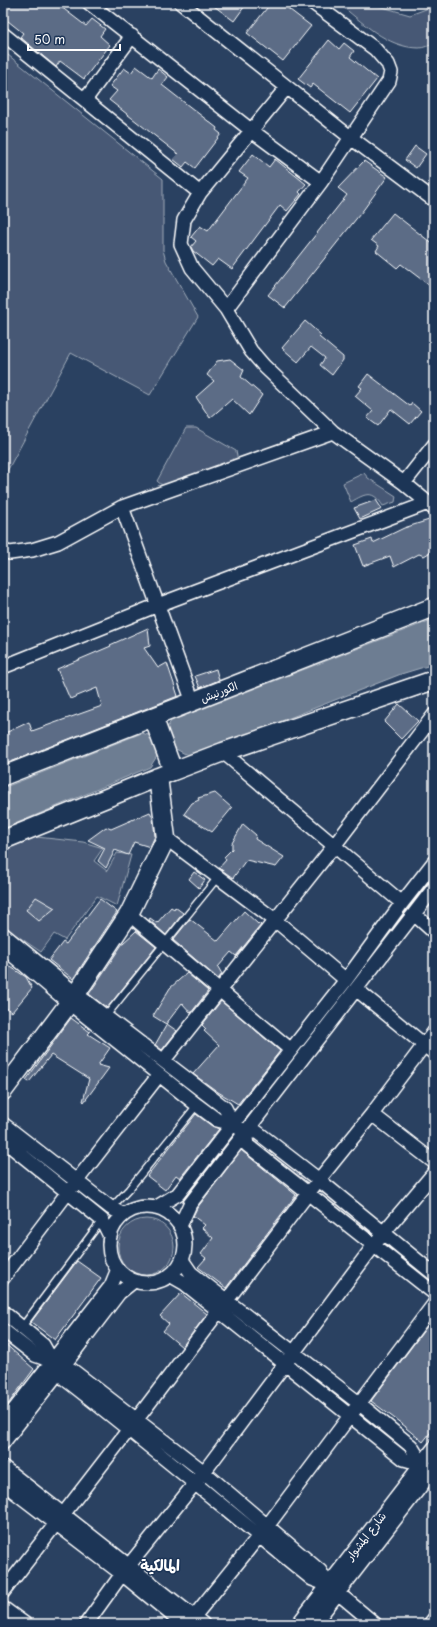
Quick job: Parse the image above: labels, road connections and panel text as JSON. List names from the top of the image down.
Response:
{
  "streets": {
    "main road": ["الكورنيش"],
    "street": ["شارع المشوار"]
  },
  "districts": ["المالكية"],
  "scale_bar": "50 m"
}
